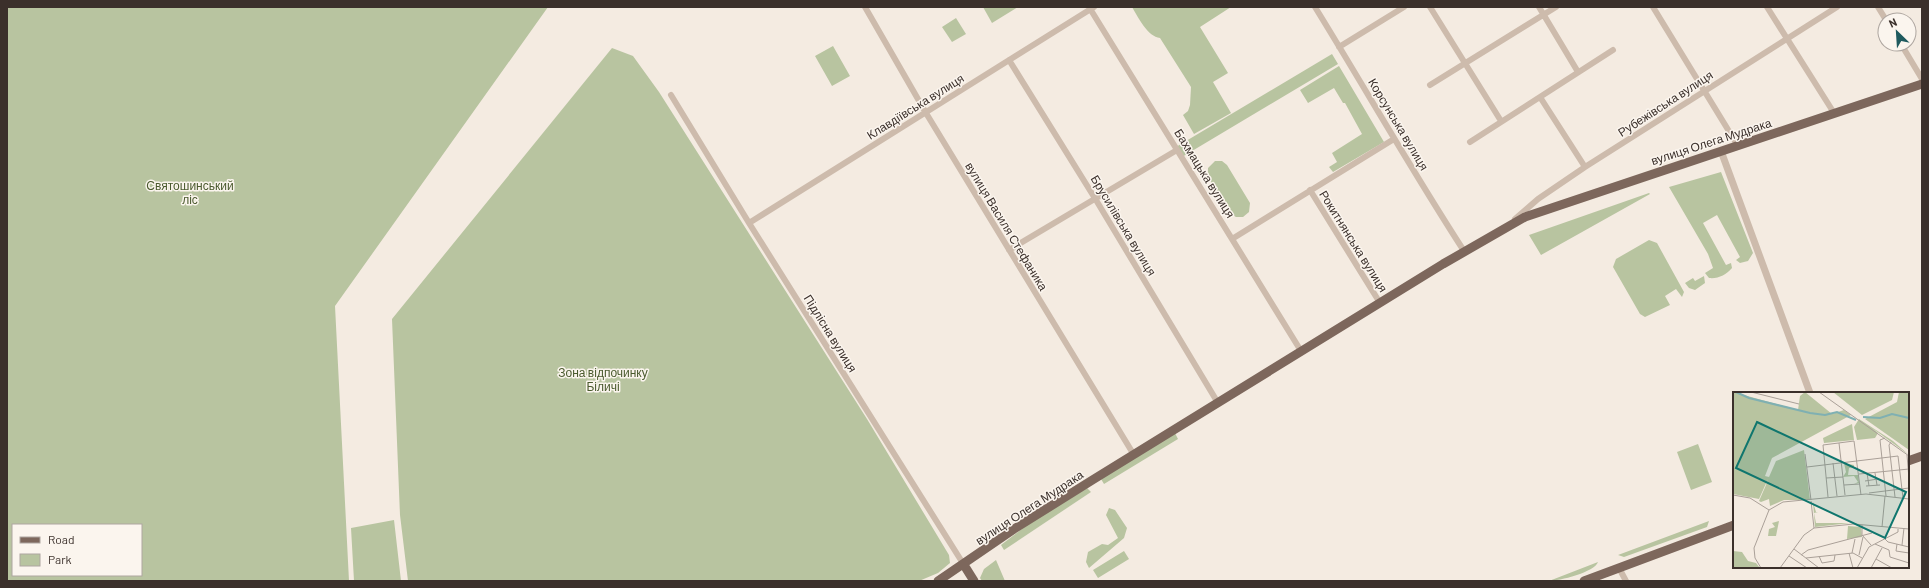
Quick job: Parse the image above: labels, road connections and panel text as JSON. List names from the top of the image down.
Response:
{
  "streets": {
    "main road": ["вулиця Олега Мудрака", "Підлісна вулиця"],
    "street": [
      "Рубежівська вулиця",
      "Клавдіївська вулиця",
      "Корсунська вулиця",
      "Бахмацька вулиця",
      "Брусилівська вулиця",
      "вулиця Василя Стефаника",
      "Рокитнянська вулиця"
    ]
  },
  "crossings": [
    ["Рубежівська вулиця", "вулиця Олега Мудрака"],
    ["Клавдіївська вулиця", "Бахмацька вулиця"],
    ["Клавдіївська вулиця", "Брусилівська вулиця"],
    ["Клавдіївська вулиця", "вулиця Василя Стефаника"],
    ["Клавдіївська вулиця", "Підлісна вулиця"],
    ["Корсунська вулиця", "вулиця Олега Мудрака"],
    ["Корсунська вулиця", "Рокитнянська вулиця"],
    ["вулиця Олега Мудрака", "Бахмацька вулиця"],
    ["вулиця Олега Мудрака", "Брусилівська вулиця"],
    ["вулиця Олега Мудрака", "вулиця Василя Стефаника"],
    ["вулиця Олега Мудрака", "Рокитнянська вулиця"],
    ["вулиця Олега Мудрака", "Підлісна вулиця"],
    ["Бахмацька вулиця", "Рокитнянська вулиця"]
  ],
  "parks": ["Святошинський ліс", "Зона відпочинку Біличі"],
  "legend": ["Road", "Park"],
  "north": "top left"
}
